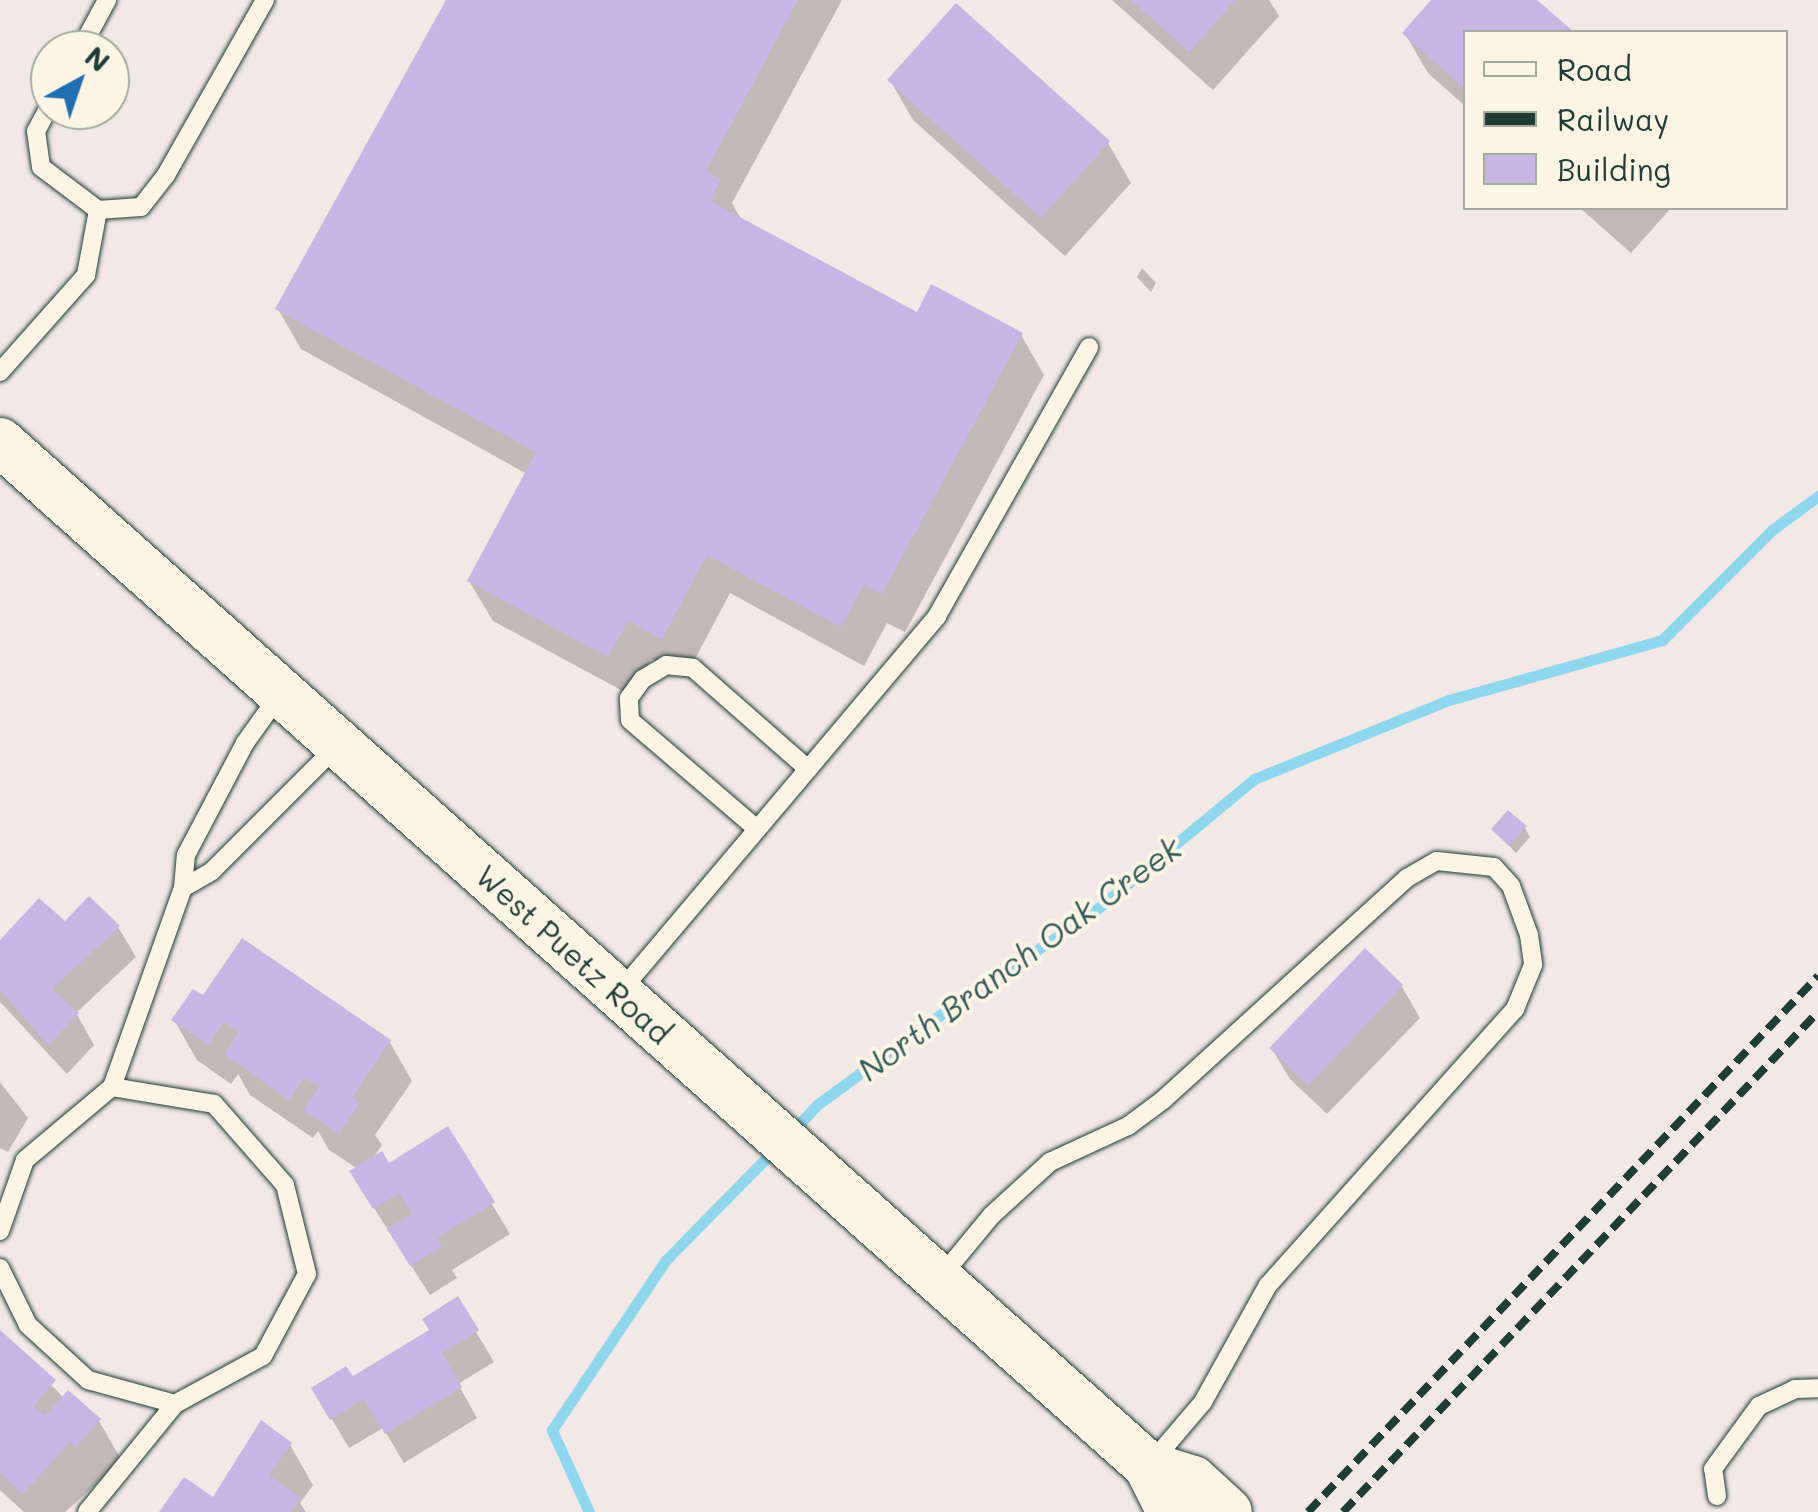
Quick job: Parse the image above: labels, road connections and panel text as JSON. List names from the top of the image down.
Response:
{
  "streets": {
    "street": ["West Puetz Road"]
  },
  "water": ["North Branch Oak Creek"],
  "legend": ["Road", "Railway", "Building"],
  "north": "top right"
}
